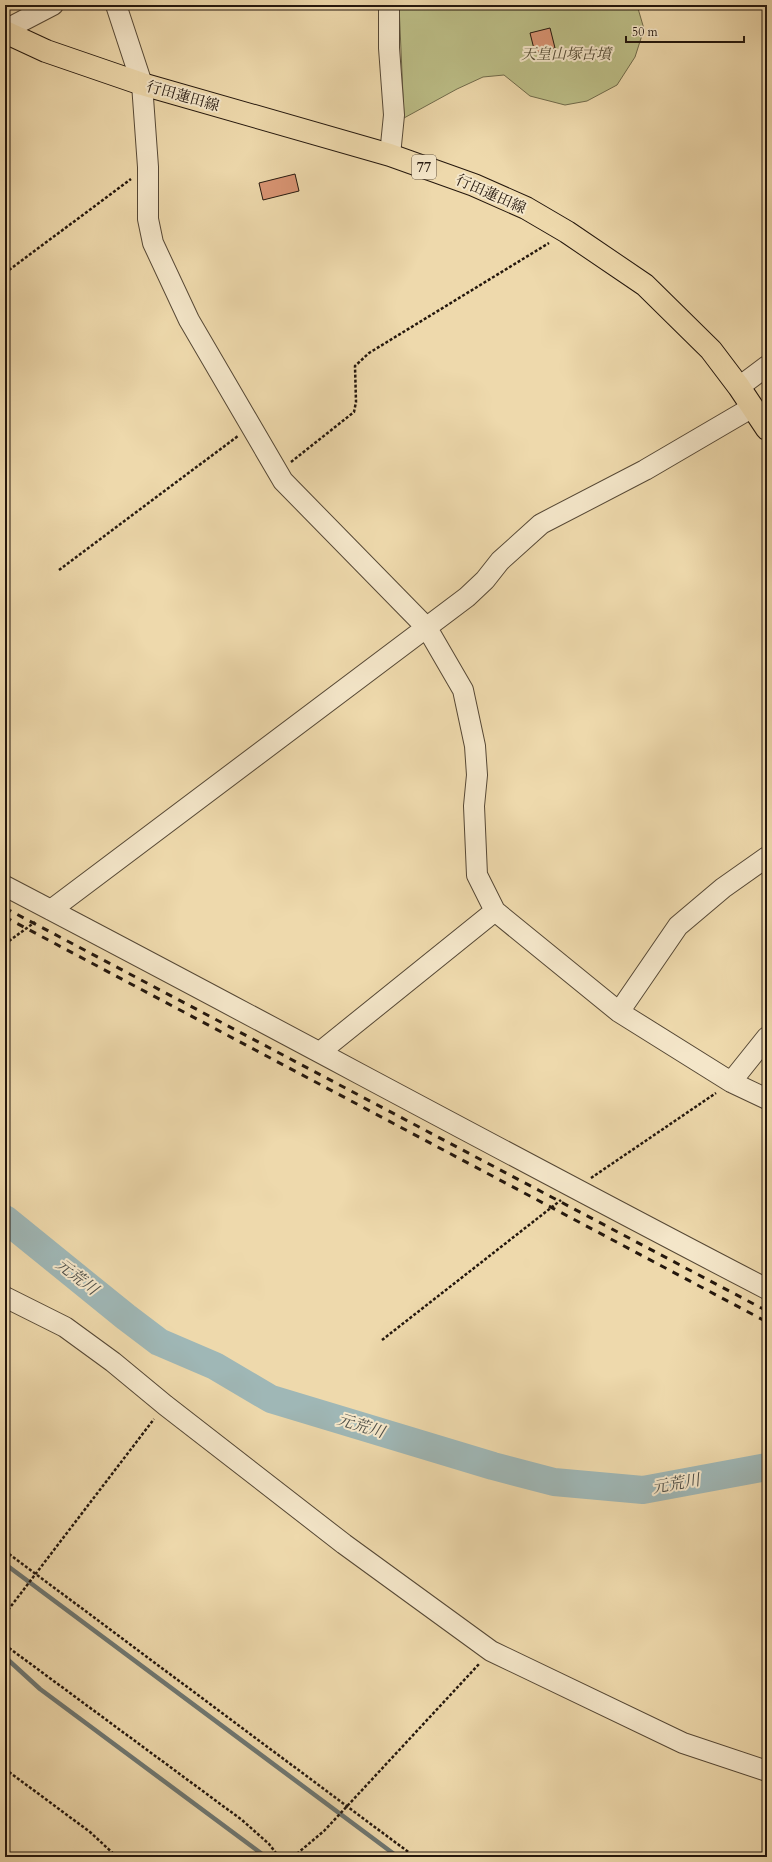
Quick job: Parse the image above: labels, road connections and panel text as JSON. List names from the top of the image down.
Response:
{
  "streets": {
    "main road": ["行田蓮田線", "77"]
  },
  "water": ["元荒川"],
  "parks": ["天皇山塚古墳"],
  "scale_bar": "50 m"
}
